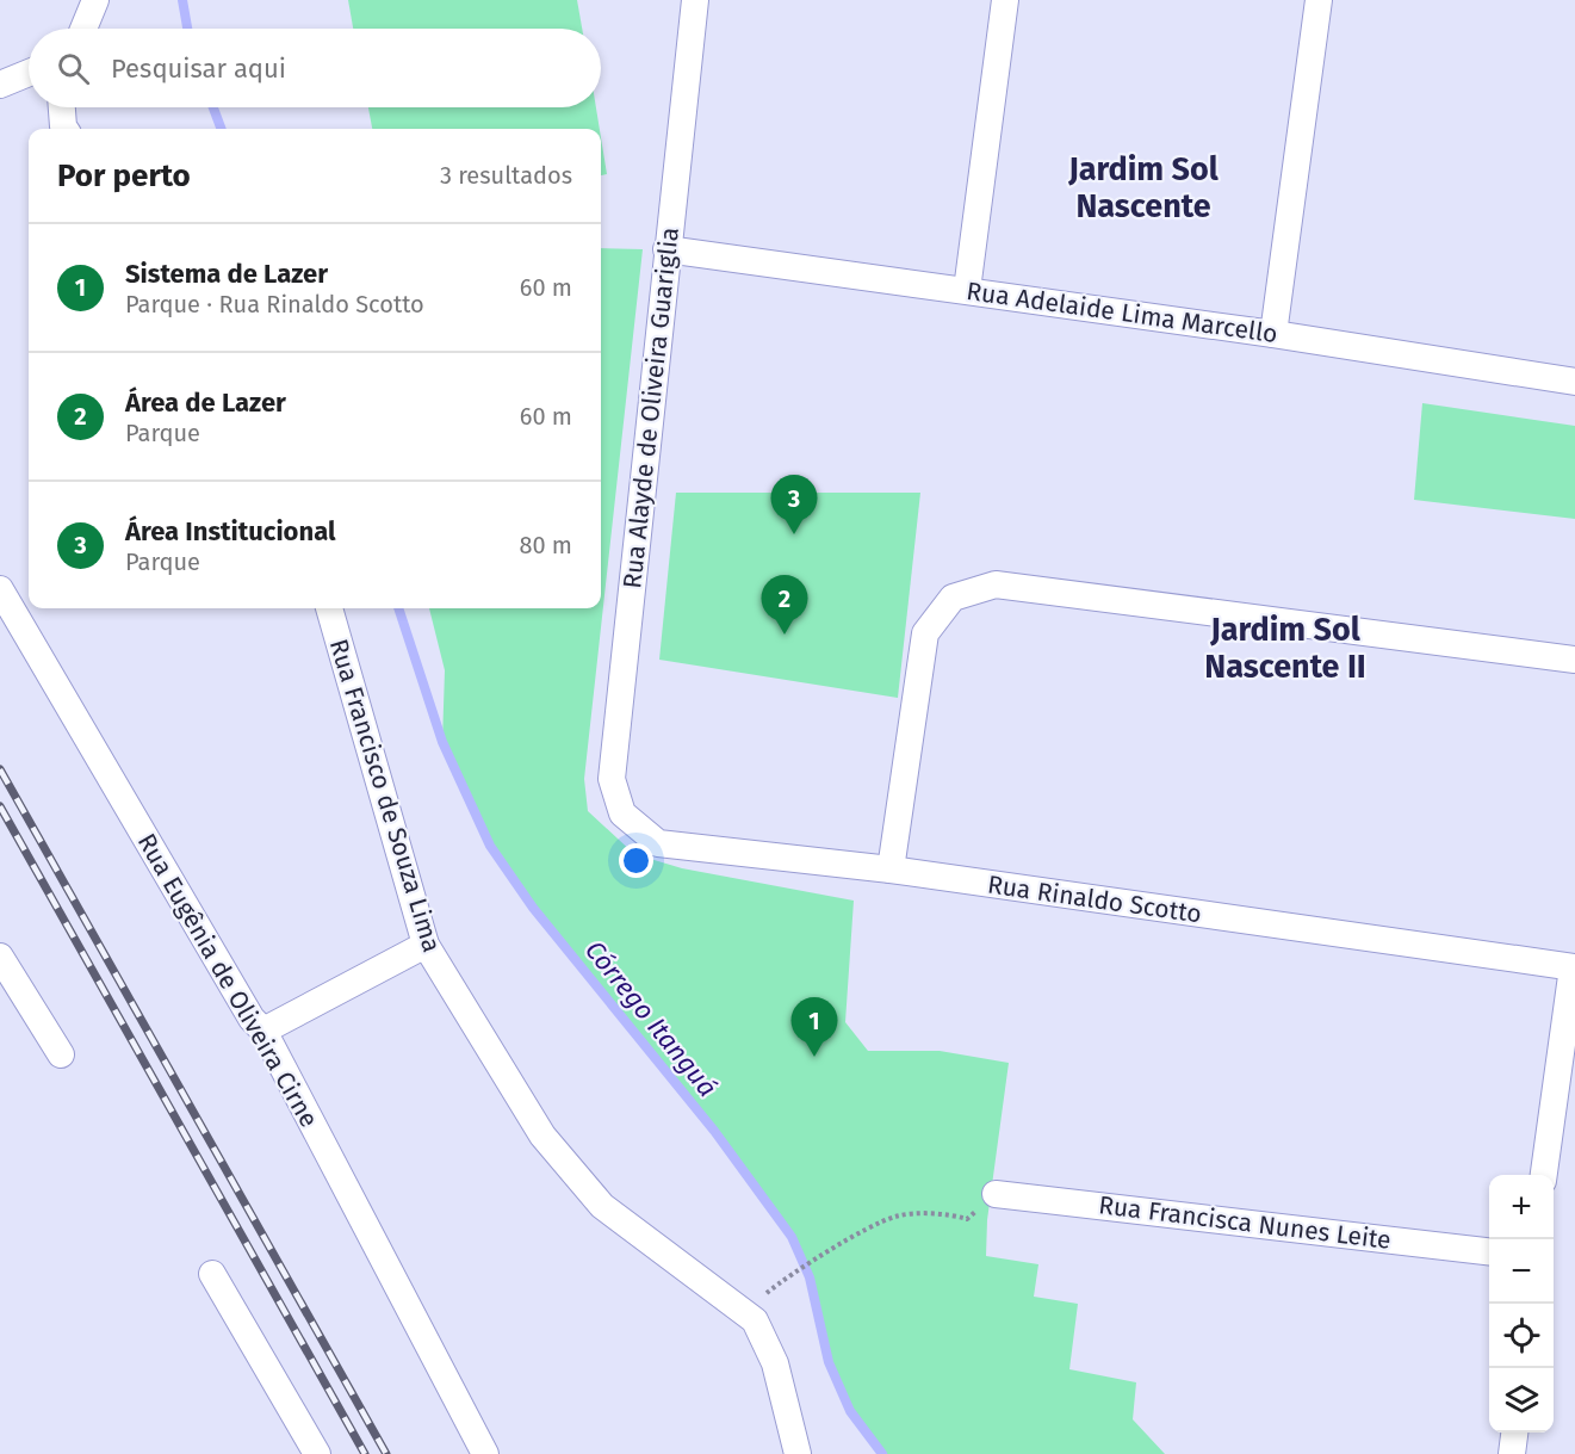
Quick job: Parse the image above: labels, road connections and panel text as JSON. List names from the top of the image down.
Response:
{
  "streets": {
    "street": [
      "Rua Adelaide Lima Marcello",
      "Rua Alayde de Oliveira Guariglia",
      "Rua Francisco de Souza Lima",
      "Rua Rinaldo Scotto",
      "Rua Eugênia de Oliveira Cirne",
      "Rua Francisca Nunes Leite"
    ]
  },
  "crossings": [
    ["Rua Adelaide Lima Marcello", "Rua Alayde de Oliveira Guariglia"],
    ["Rua Alayde de Oliveira Guariglia", "Rua Rinaldo Scotto"]
  ],
  "districts": ["Jardim Sol Nascente", "Jardim Sol Nascente II"],
  "water": ["Córrego Itanguá"],
  "page": {
    "search": "Pesquisar aqui",
    "heading": ["Por perto", "3 resultados"],
    "list": [
      {
        "mark": "1",
        "name": "Sistema de Lazer",
        "note": "Parque · Rua Rinaldo Scotto",
        "value": "60 m"
      },
      {
        "mark": "2",
        "name": "Área de Lazer",
        "note": "Parque",
        "value": "60 m"
      },
      {
        "mark": "3",
        "name": "Área Institucional",
        "note": "Parque",
        "value": "80 m"
      }
    ],
    "pins": ["3", "2", "1"],
    "map_buttons": ["+", "−"]
  }
}
